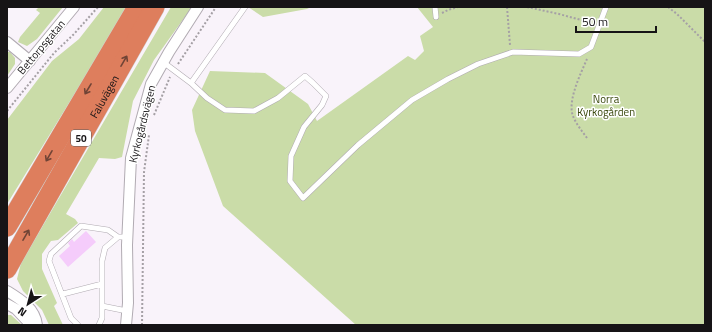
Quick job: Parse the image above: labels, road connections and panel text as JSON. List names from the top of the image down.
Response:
{
  "streets": {
    "highway": ["Faluvägen", "50"],
    "street": ["Bettorpsgatan", "Kyrkogårdsvägen"]
  },
  "parks": ["Norra Kyrkogården"],
  "scale_bar": "50 m",
  "north": "bottom left"
}
